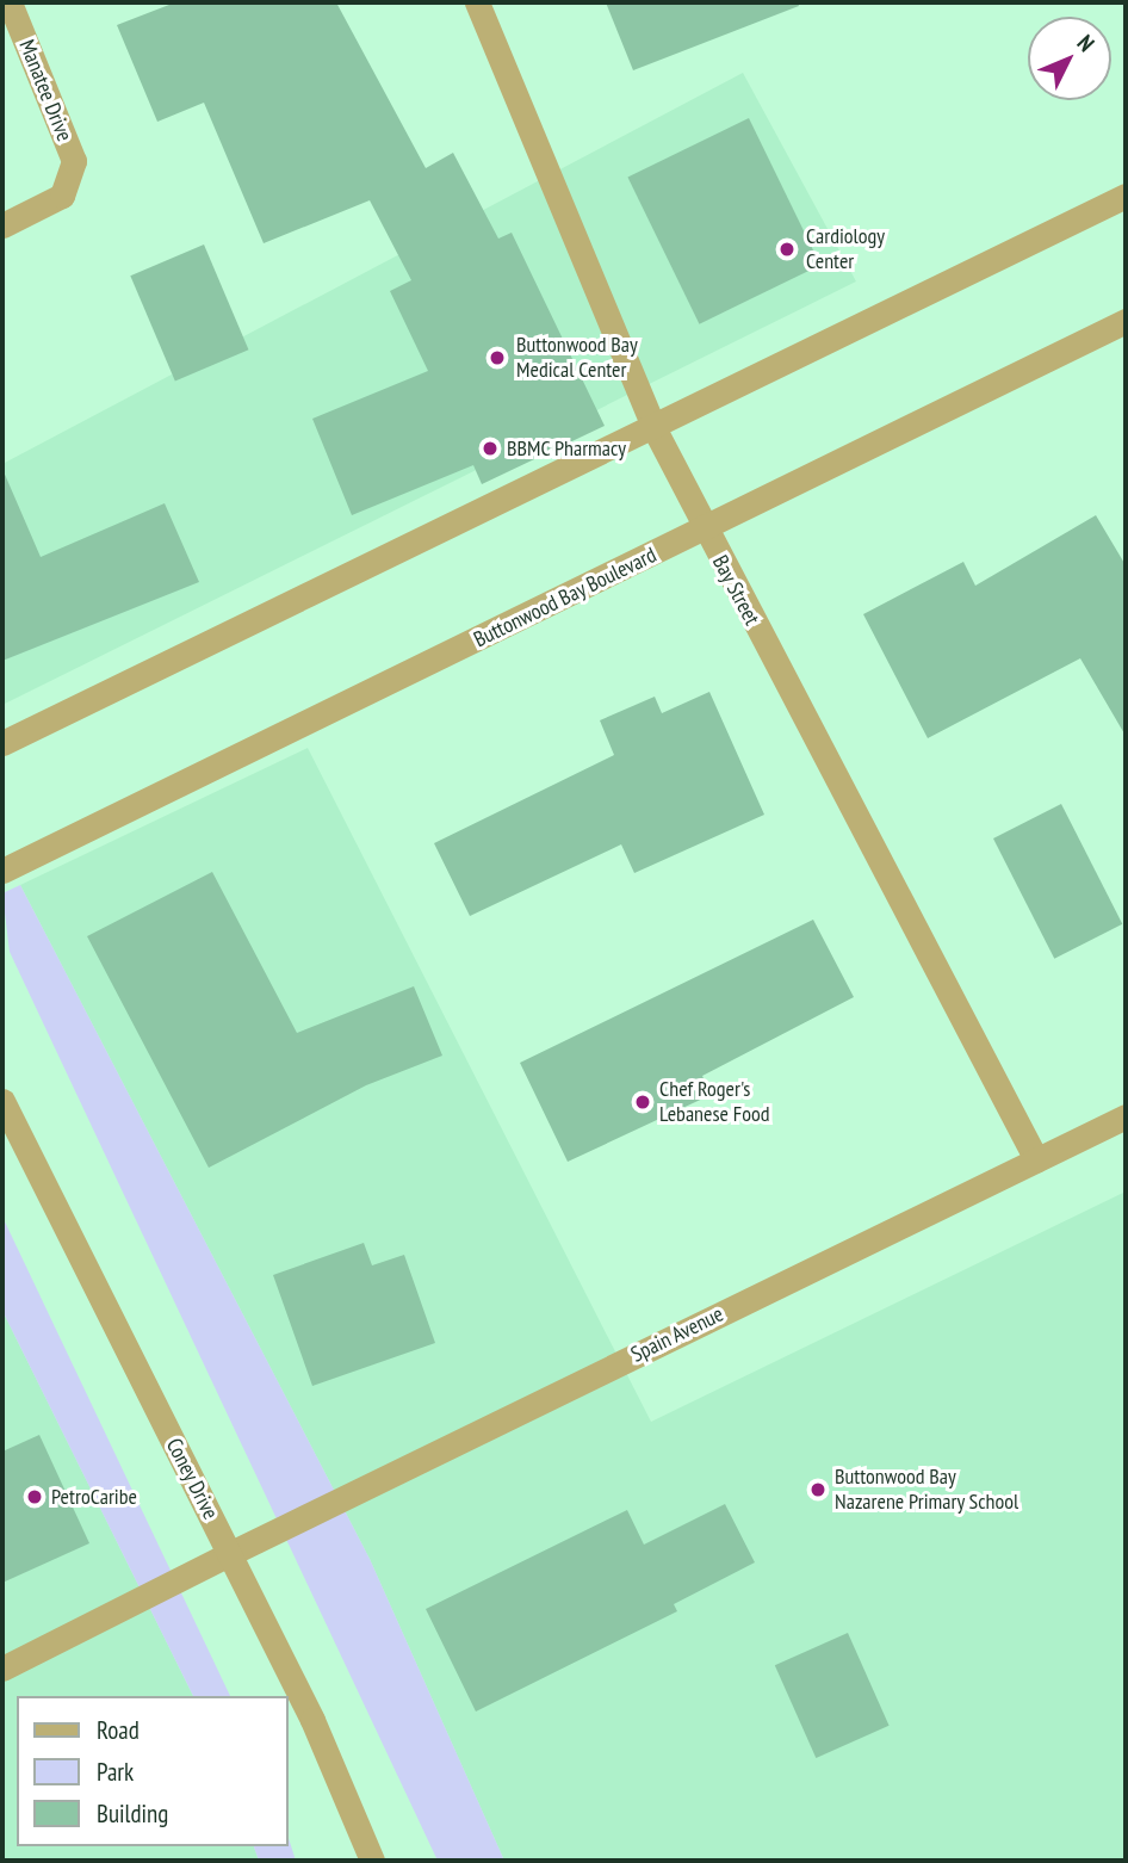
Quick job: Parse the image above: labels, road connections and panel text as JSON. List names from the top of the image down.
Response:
{
  "streets": {
    "street": [
      "Manatee Drive",
      "Bay Street",
      "Buttonwood Bay Boulevard",
      "Spain Avenue",
      "Coney Drive"
    ]
  },
  "crossings": [
    ["Bay Street", "Buttonwood Bay Boulevard"],
    ["Bay Street", "Spain Avenue"],
    ["Spain Avenue", "Coney Drive"]
  ],
  "places": [
    "Cardiology Center",
    "Buttonwood Bay Medical Center",
    "BBMC Pharmacy",
    "Chef Roger's Lebanese Food",
    "Buttonwood Bay Nazarene Primary School",
    "PetroCaribe"
  ],
  "legend": ["Road", "Park", "Building"],
  "north": "top right"
}
